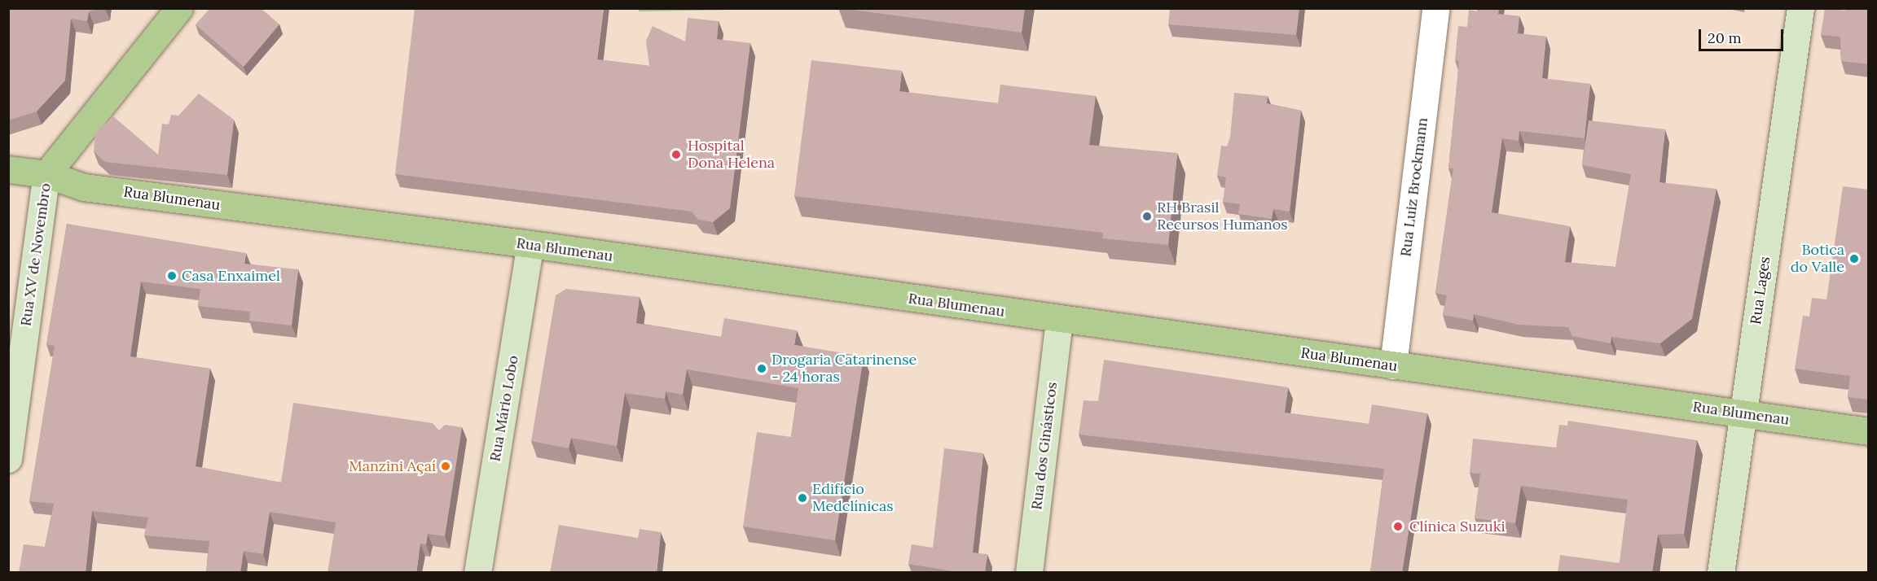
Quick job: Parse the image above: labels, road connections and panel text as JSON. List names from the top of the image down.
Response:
{
  "streets": {
    "main road": [
      "Rua Blumenau",
      "Rua XV de Novembro",
      "Rua Lages",
      "Rua Mário Lobo",
      "Rua dos Ginásticos"
    ],
    "street": ["Rua Luiz Brockmann"]
  },
  "crossings": [
    ["Rua Luiz Brockmann", "Rua Blumenau"],
    ["Rua Blumenau", "Rua XV de Novembro"],
    ["Rua Blumenau", "Rua Lages"],
    ["Rua Blumenau", "Rua Mário Lobo"],
    ["Rua Blumenau", "Rua dos Ginásticos"]
  ],
  "places": [
    "Hospital Dona Helena",
    "RH Brasil Recursos Humanos",
    "Botica do Valle",
    "Casa Enxaimel",
    "Drogaria Catarinense - 24 horas",
    "Manzini Açaí",
    "Edifício Medclínicas",
    "Clínica Suzuki"
  ],
  "scale_bar": "20 m"
}
